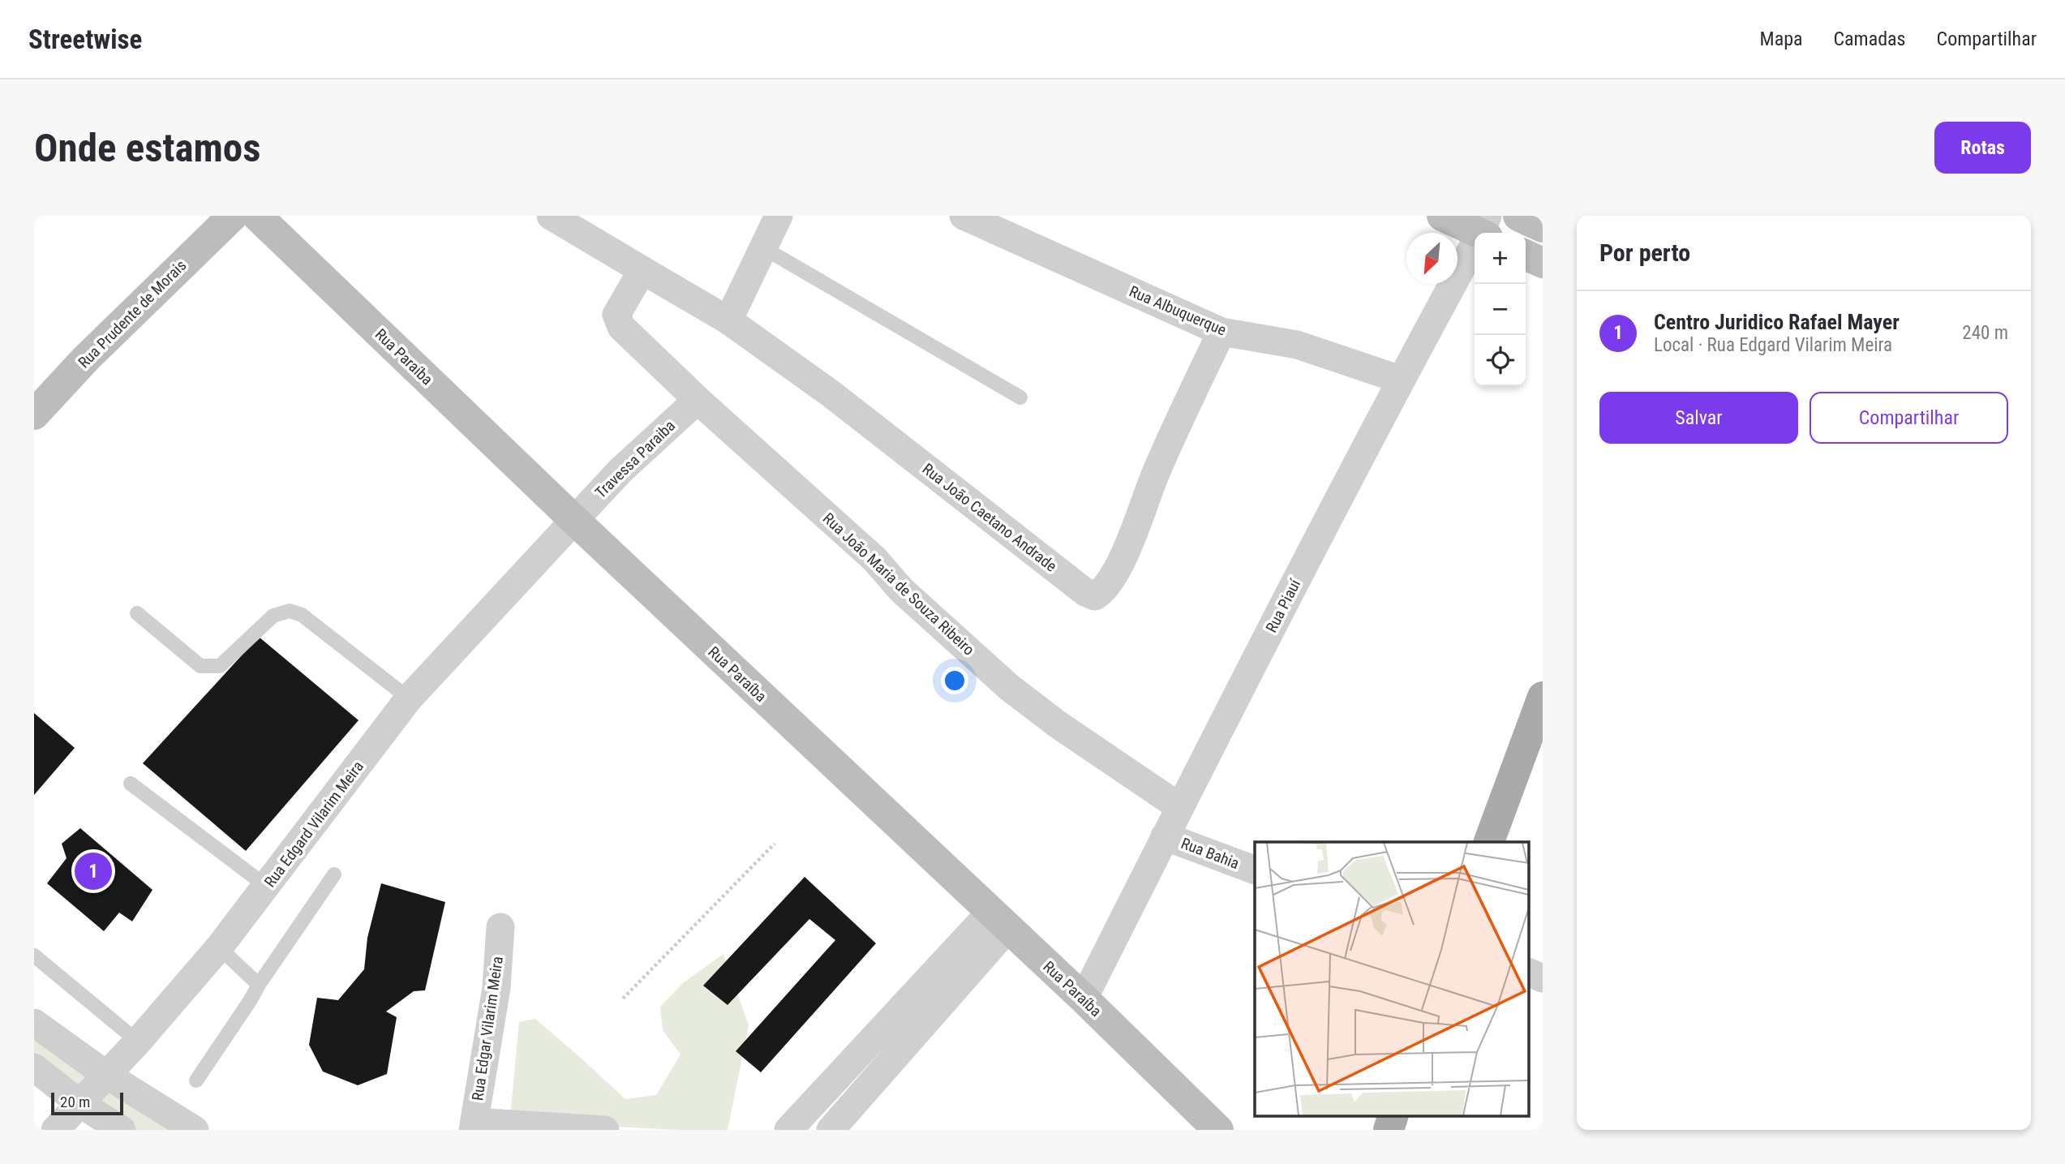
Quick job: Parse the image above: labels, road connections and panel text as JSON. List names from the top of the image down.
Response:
{
  "streets": {
    "street": [
      "Rua Albuquerque",
      "Rua Prudente de Morais",
      "Rua Paraíba",
      "Travessa Paraiba",
      "Rua João Caetano Andrade",
      "Rua João Maria de Souza Ribeiro",
      "Rua Piauí",
      "Rua Edgard Vilarim Meira",
      "Rua Bahia",
      "Rua Edgar Vilarim Meira"
    ]
  },
  "crossings": [
    ["Rua Albuquerque", "Rua João Caetano Andrade"],
    ["Rua Albuquerque", "Rua Piauí"],
    ["Rua Paraíba", "Travessa Paraiba"],
    ["Rua Paraíba", "Rua Piauí"],
    ["Rua Paraíba", "Rua Edgard Vilarim Meira"],
    ["Travessa Paraiba", "Rua João Maria de Souza Ribeiro"],
    ["Travessa Paraiba", "Rua Edgard Vilarim Meira"],
    ["Rua João Caetano Andrade", "Rua João Maria de Souza Ribeiro"],
    ["Rua João Maria de Souza Ribeiro", "Rua Piauí"],
    ["Rua Piauí", "Rua Bahia"]
  ],
  "scale_bar": "20 m",
  "north": "bottom left",
  "page": {
    "header": "Streetwise",
    "nav": ["Mapa", "Camadas", "Compartilhar"],
    "buttons": [
      "Rotas",
      ["Salvar", "Compartilhar"]
    ],
    "title": "Onde estamos",
    "heading": "Por perto",
    "map_buttons": ["+", "−"],
    "list": [
      {
        "mark": "1",
        "name": "Centro Juridico Rafael Mayer",
        "note": "Local · Rua Edgard Vilarim Meira",
        "value": "240 m"
      }
    ],
    "pins": "1",
    "scale": "20 m"
  }
}
